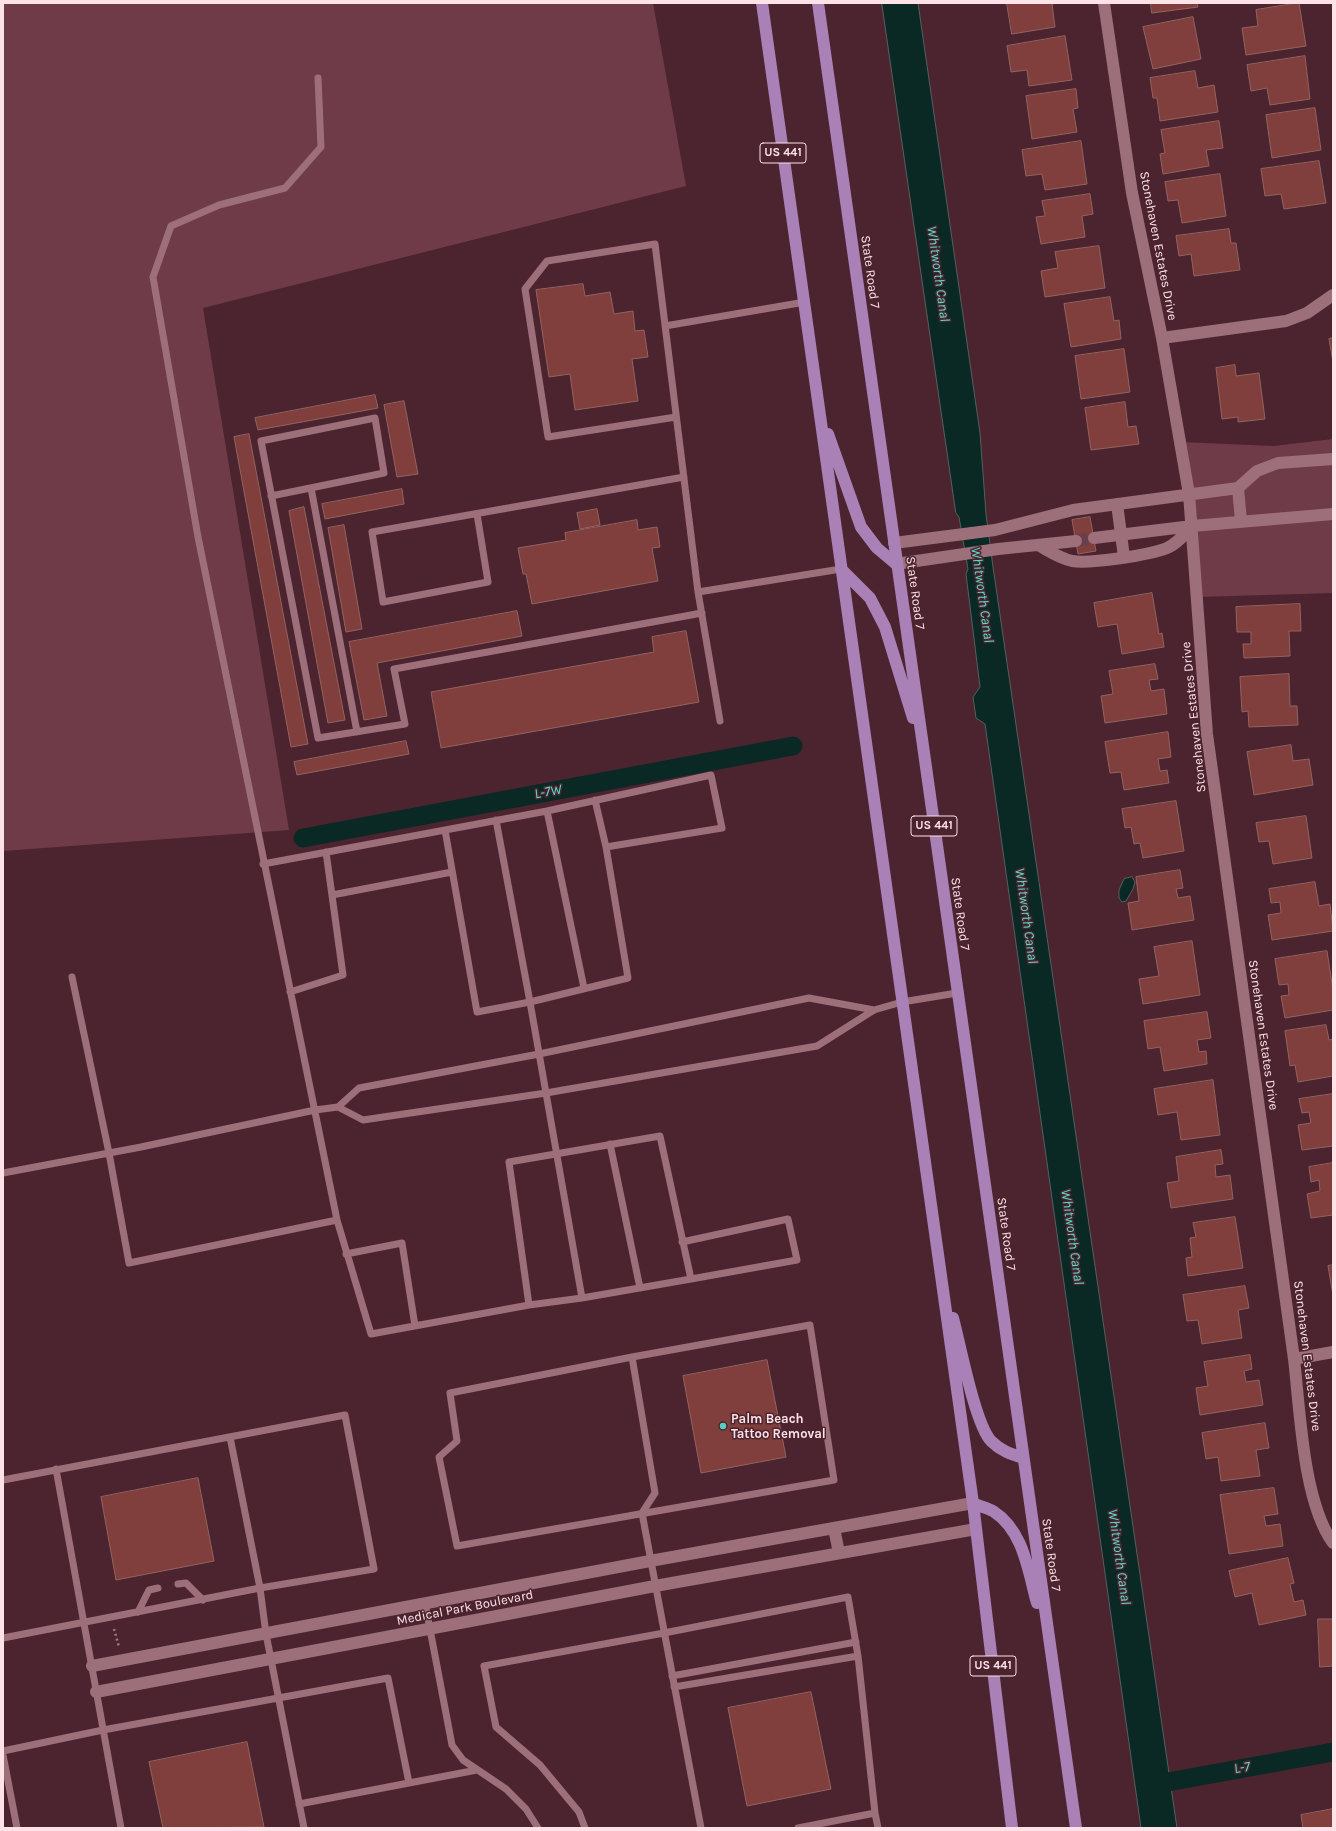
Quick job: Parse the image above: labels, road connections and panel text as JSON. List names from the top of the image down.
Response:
{
  "streets": {
    "main road": ["US 441", "State Road 7"],
    "street": ["Stonehaven Estates Drive", "Medical Park Boulevard"]
  },
  "crossings": [
    ["US 441", "Medical Park Boulevard"]
  ],
  "water": ["Whitworth Canal", "L-7W", "L-7"],
  "places": ["Palm Beach Tattoo Removal"]
}
